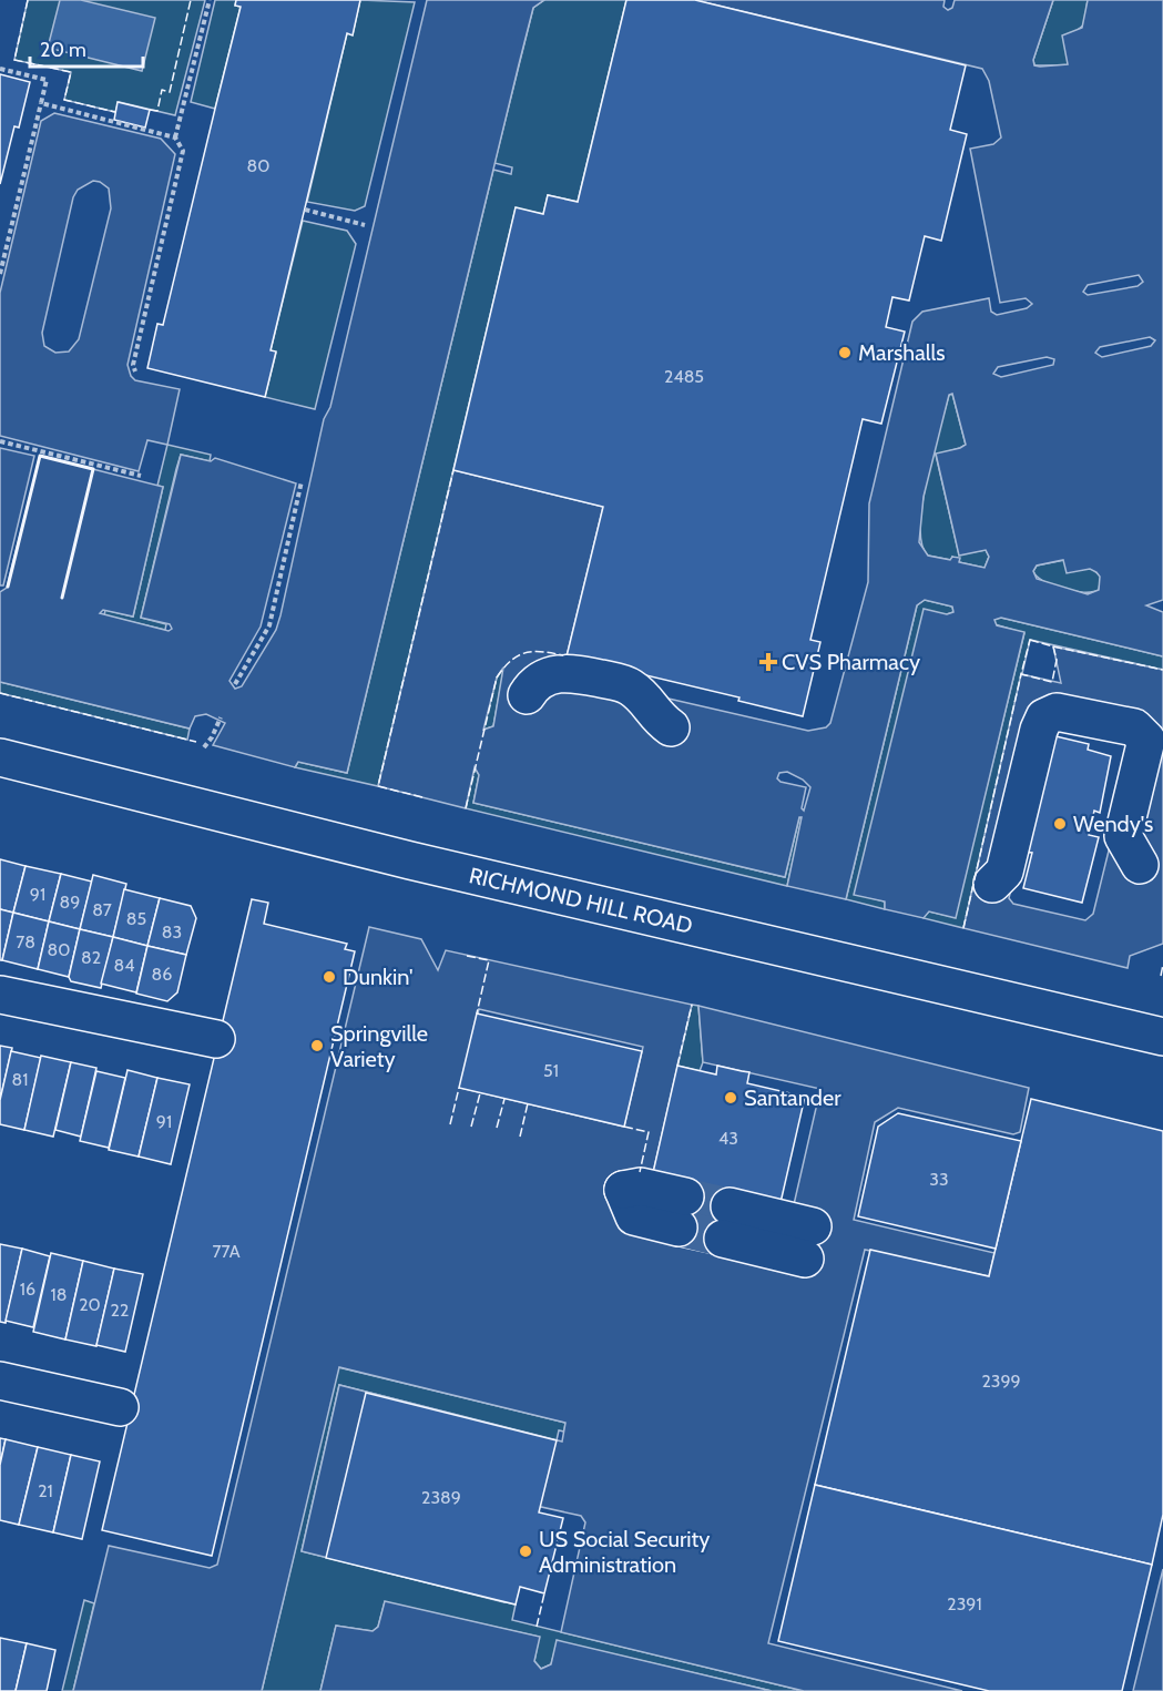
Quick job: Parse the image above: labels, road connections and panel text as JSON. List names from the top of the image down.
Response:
{
  "streets": {
    "street": ["RICHMOND HILL ROAD"]
  },
  "places": {
    "other": [
      "Marshalls",
      "Wendy's",
      "Dunkin'",
      "Springville Variety",
      "Santander",
      "US Social Security Administration"
    ],
    "health": ["CVS Pharmacy"]
  },
  "house_numbers": [
    "80",
    "2485",
    "91",
    "89",
    "87",
    "85",
    "83",
    "78",
    "80",
    "82",
    "84",
    "86",
    "51",
    "81",
    "91",
    "43",
    "33",
    "77A",
    "16",
    "18",
    "20",
    "22",
    "2399",
    "21",
    "2389",
    "2391"
  ],
  "scale_bar": "20 m"
}
